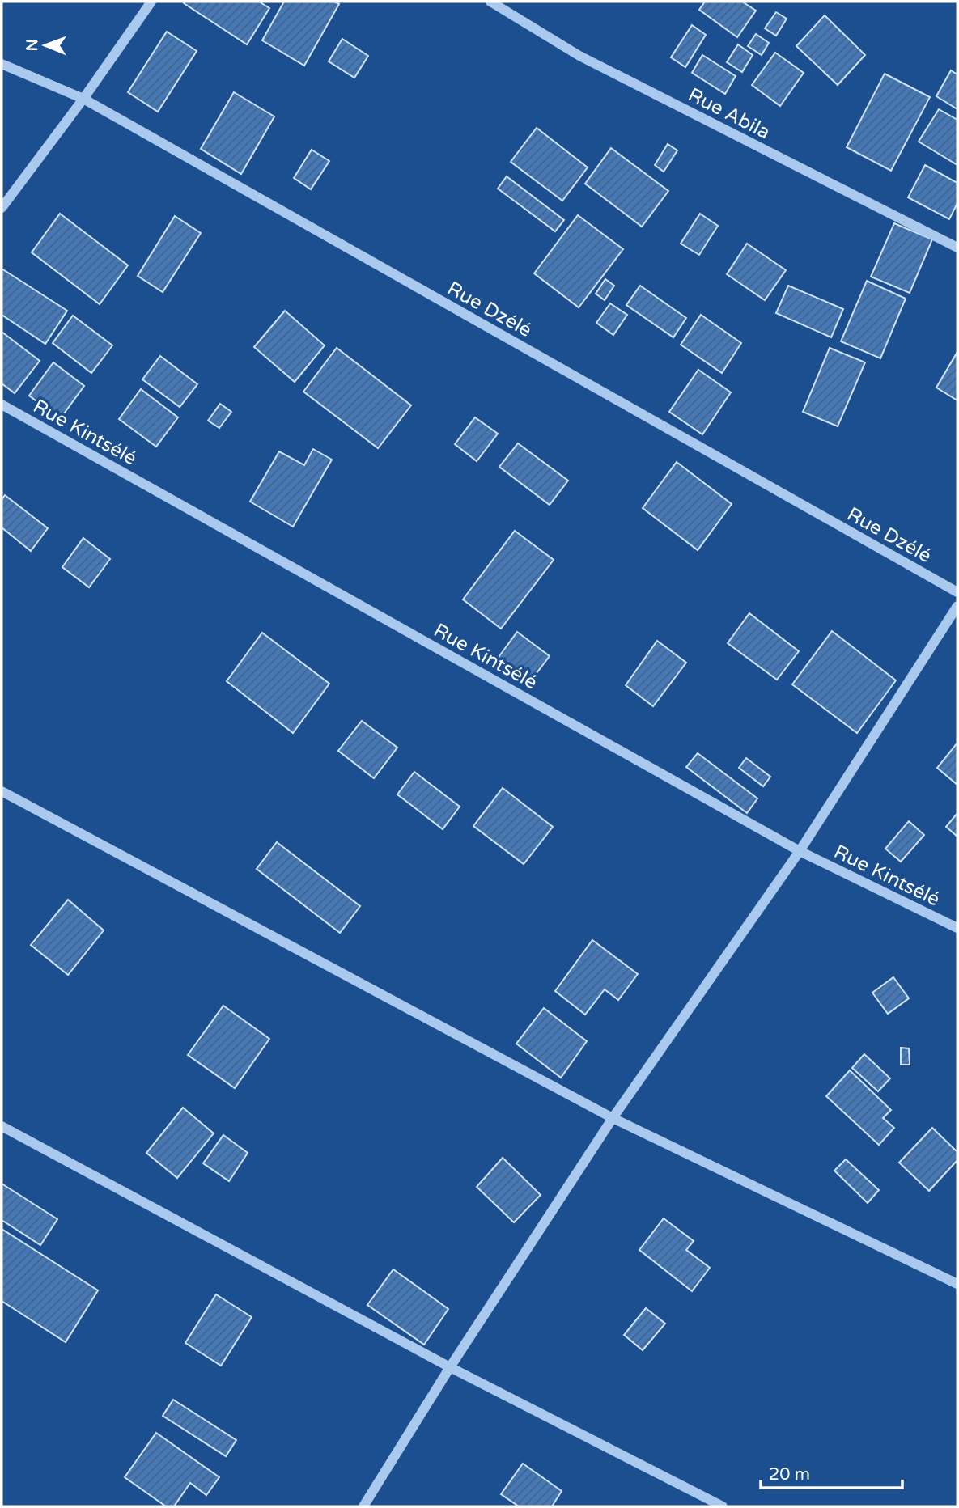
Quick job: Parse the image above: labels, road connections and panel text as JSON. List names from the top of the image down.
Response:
{
  "streets": {
    "street": ["Rue Abila", "Rue Dzélé", "Rue Kintsélé"]
  },
  "scale_bar": "20 m",
  "north": "left"
}
